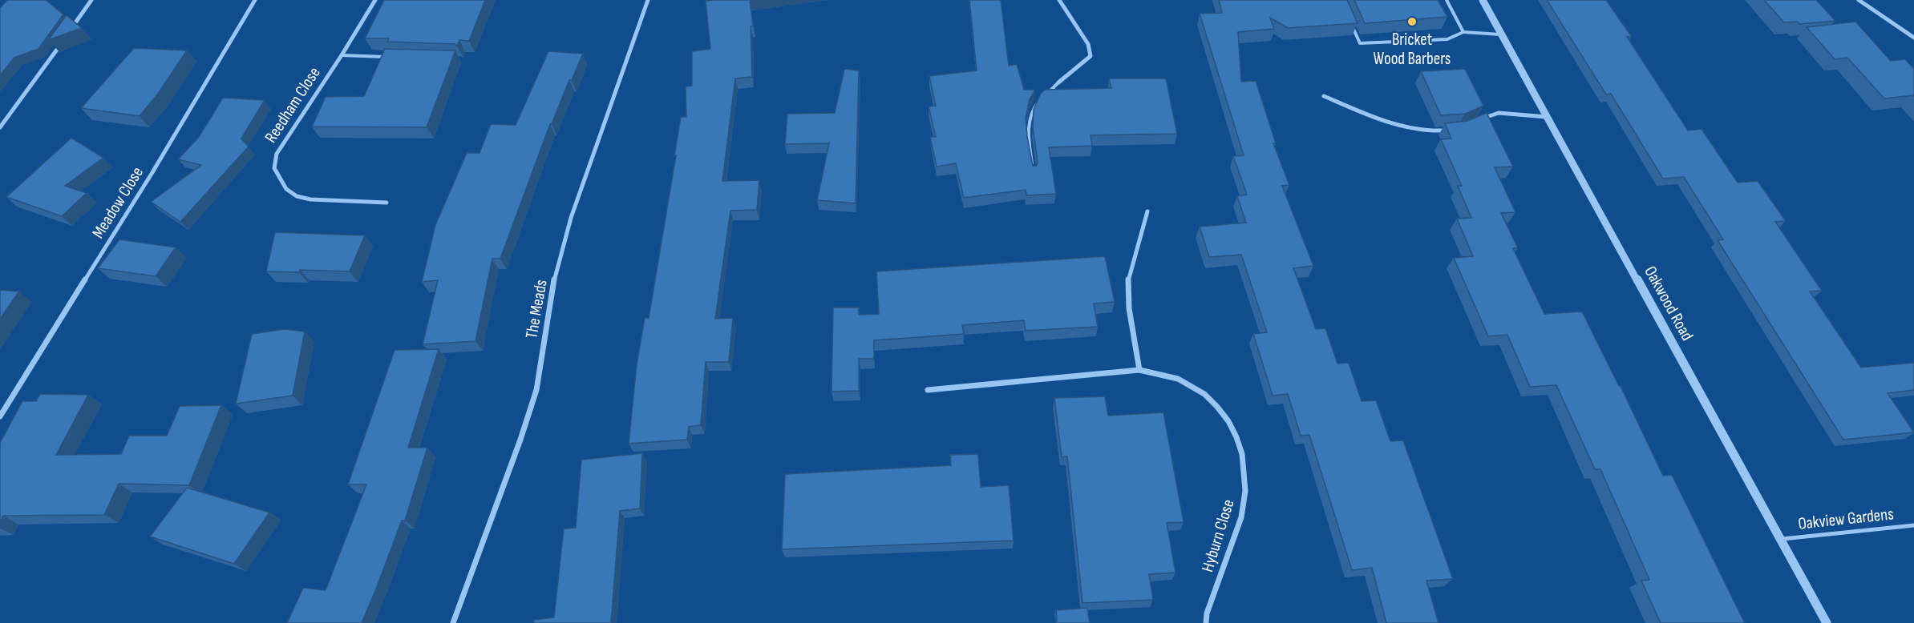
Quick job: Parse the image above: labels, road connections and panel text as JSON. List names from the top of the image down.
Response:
{
  "streets": {
    "street": [
      "Reedham Close",
      "Meadow Close",
      "Oakwood Road",
      "The Meads",
      "Hyburn Close"
    ],
    "lane": ["Oakview Gardens"]
  },
  "crossings": [
    ["Oakwood Road", "Oakview Gardens"]
  ],
  "places": ["Bricket Wood Barbers"]
}
